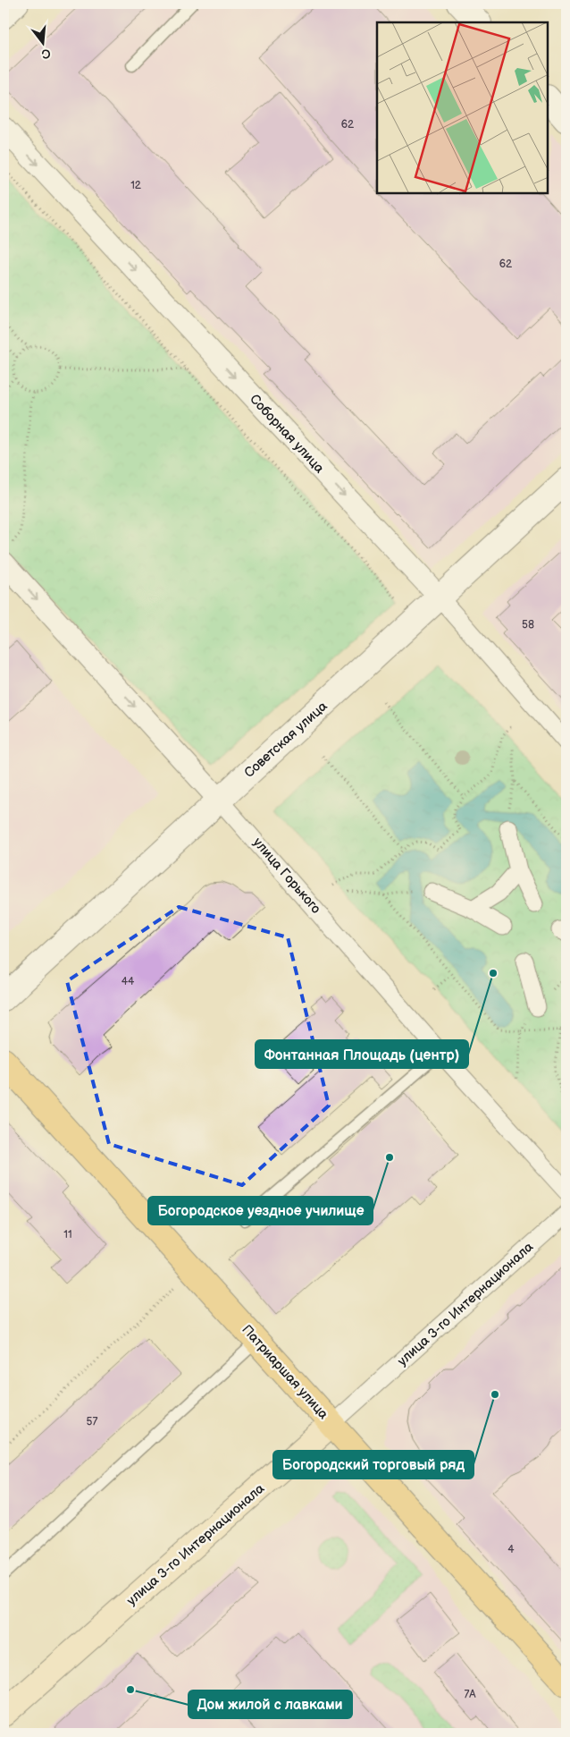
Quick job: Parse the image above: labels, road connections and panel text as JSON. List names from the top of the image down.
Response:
{
  "streets": {
    "main road": ["улица 3-го Интернационала", "Патриаршая улица"],
    "street": ["Соборная улица", "Советская улица", "улица Горького"]
  },
  "crossings": [
    ["Соборная улица", "Советская улица"],
    ["Советская улица", "улица Горького"],
    ["улица 3-го Интернационала", "Патриаршая улица"]
  ],
  "one_way": ["Соборная улица", "улица Горького"],
  "places": [
    "Фонтанная Площадь (центр)",
    "Богородское уездное училище",
    "Богородский торговый ряд",
    "Дом жилой с лавками"
  ],
  "house_numbers": [
    "62",
    "12",
    "62",
    "58",
    "44",
    "11",
    "57",
    "4",
    "7А"
  ],
  "north": "bottom"
}
